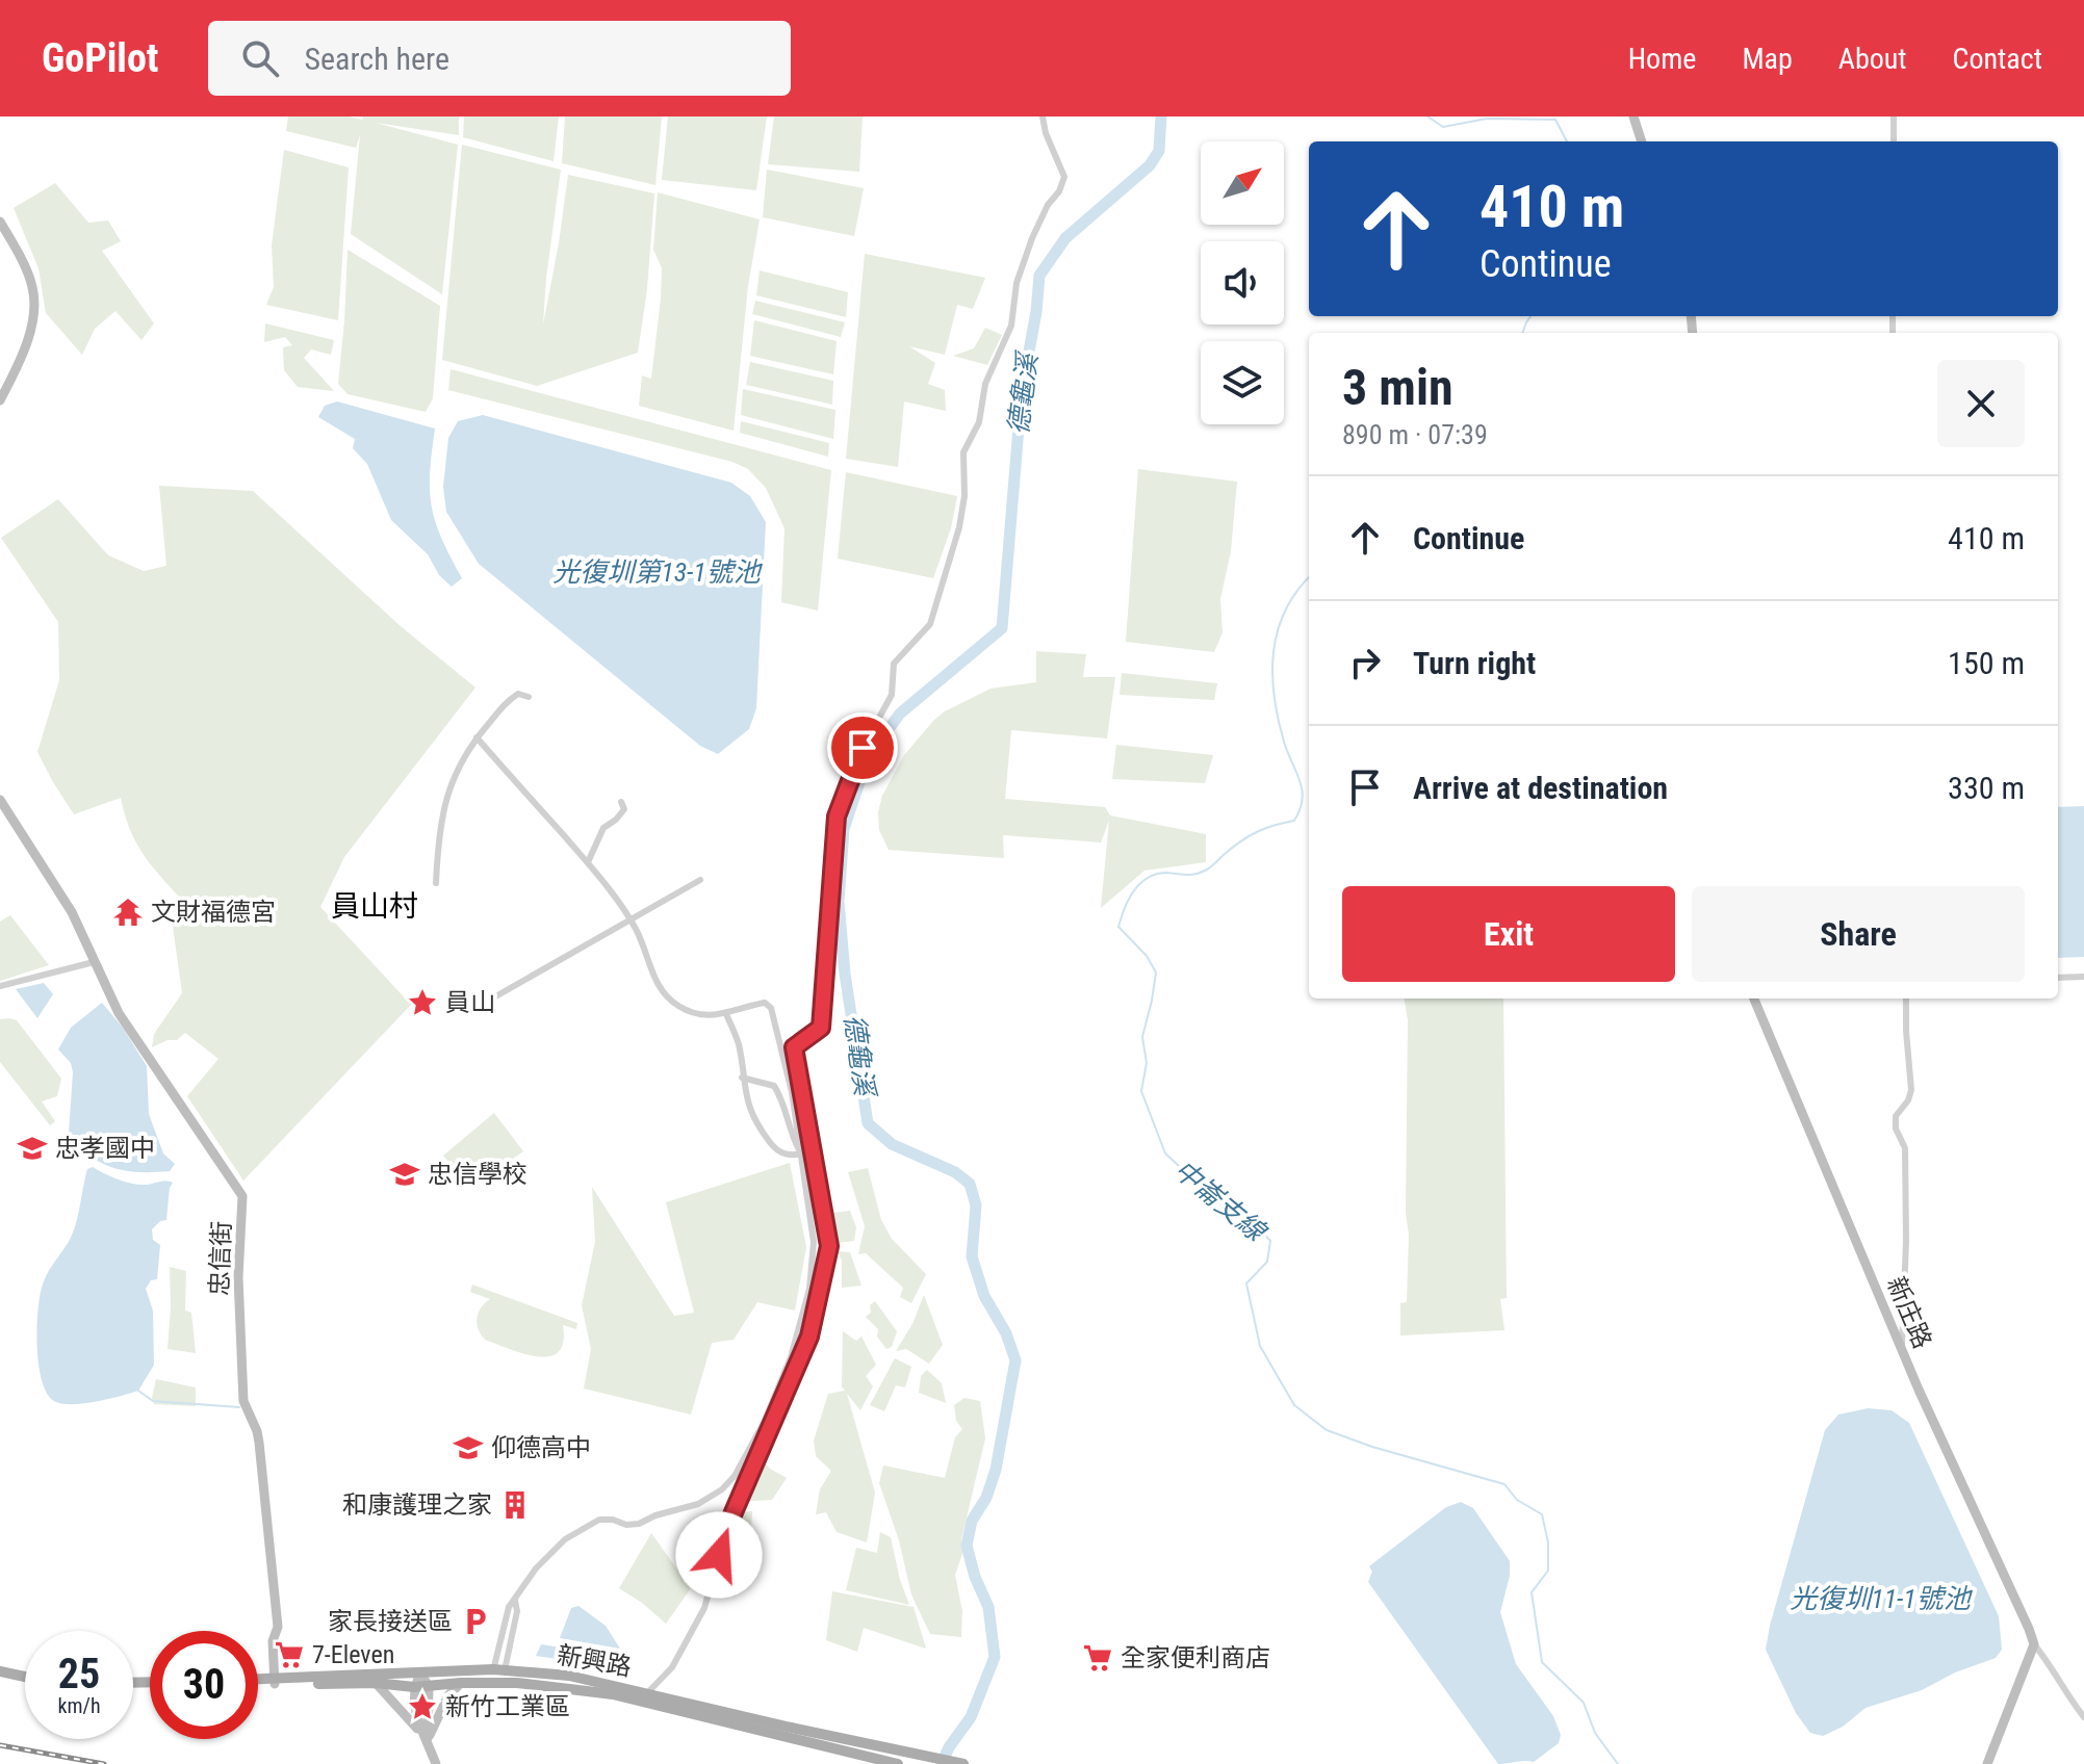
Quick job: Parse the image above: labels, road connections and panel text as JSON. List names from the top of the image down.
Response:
{
  "streets": {
    "main road": ["新興路"],
    "street": ["忠信街", "新庄路"]
  },
  "crossings": [
    ["忠信街", "新興路"]
  ],
  "districts": ["員山村"],
  "water": [
    "德龜溪",
    "光復圳第13-1號池",
    "中崙支線",
    "光復圳11-1號池"
  ],
  "places": {
    "temple": ["文財福德宮"],
    "place": ["員山", "新竹工業區"],
    "school or university": ["忠孝國中", "忠信學校", "仰德高中"],
    "building": ["和康護理之家"],
    "parking": ["家長接送區"],
    "supermarket": ["7-Eleven", "全家便利商店"]
  },
  "north": "top right",
  "page": {
    "header": "GoPilot",
    "search": "Search here",
    "nav": [
      "Home",
      "Map",
      "About",
      "Contact"
    ],
    "turn": ["410 m", "Continue"],
    "heading": ["3 min", "890 m · 07:39"],
    "list": [
      {
        "name": "Continue",
        "value": "410 m"
      },
      {
        "name": "Turn right",
        "value": "150 m"
      },
      {
        "name": "Arrive at destination",
        "value": "330 m"
      }
    ],
    "buttons": ["Exit", "Share"],
    "speed": "25 km/h",
    "limit": "30"
  }
}
